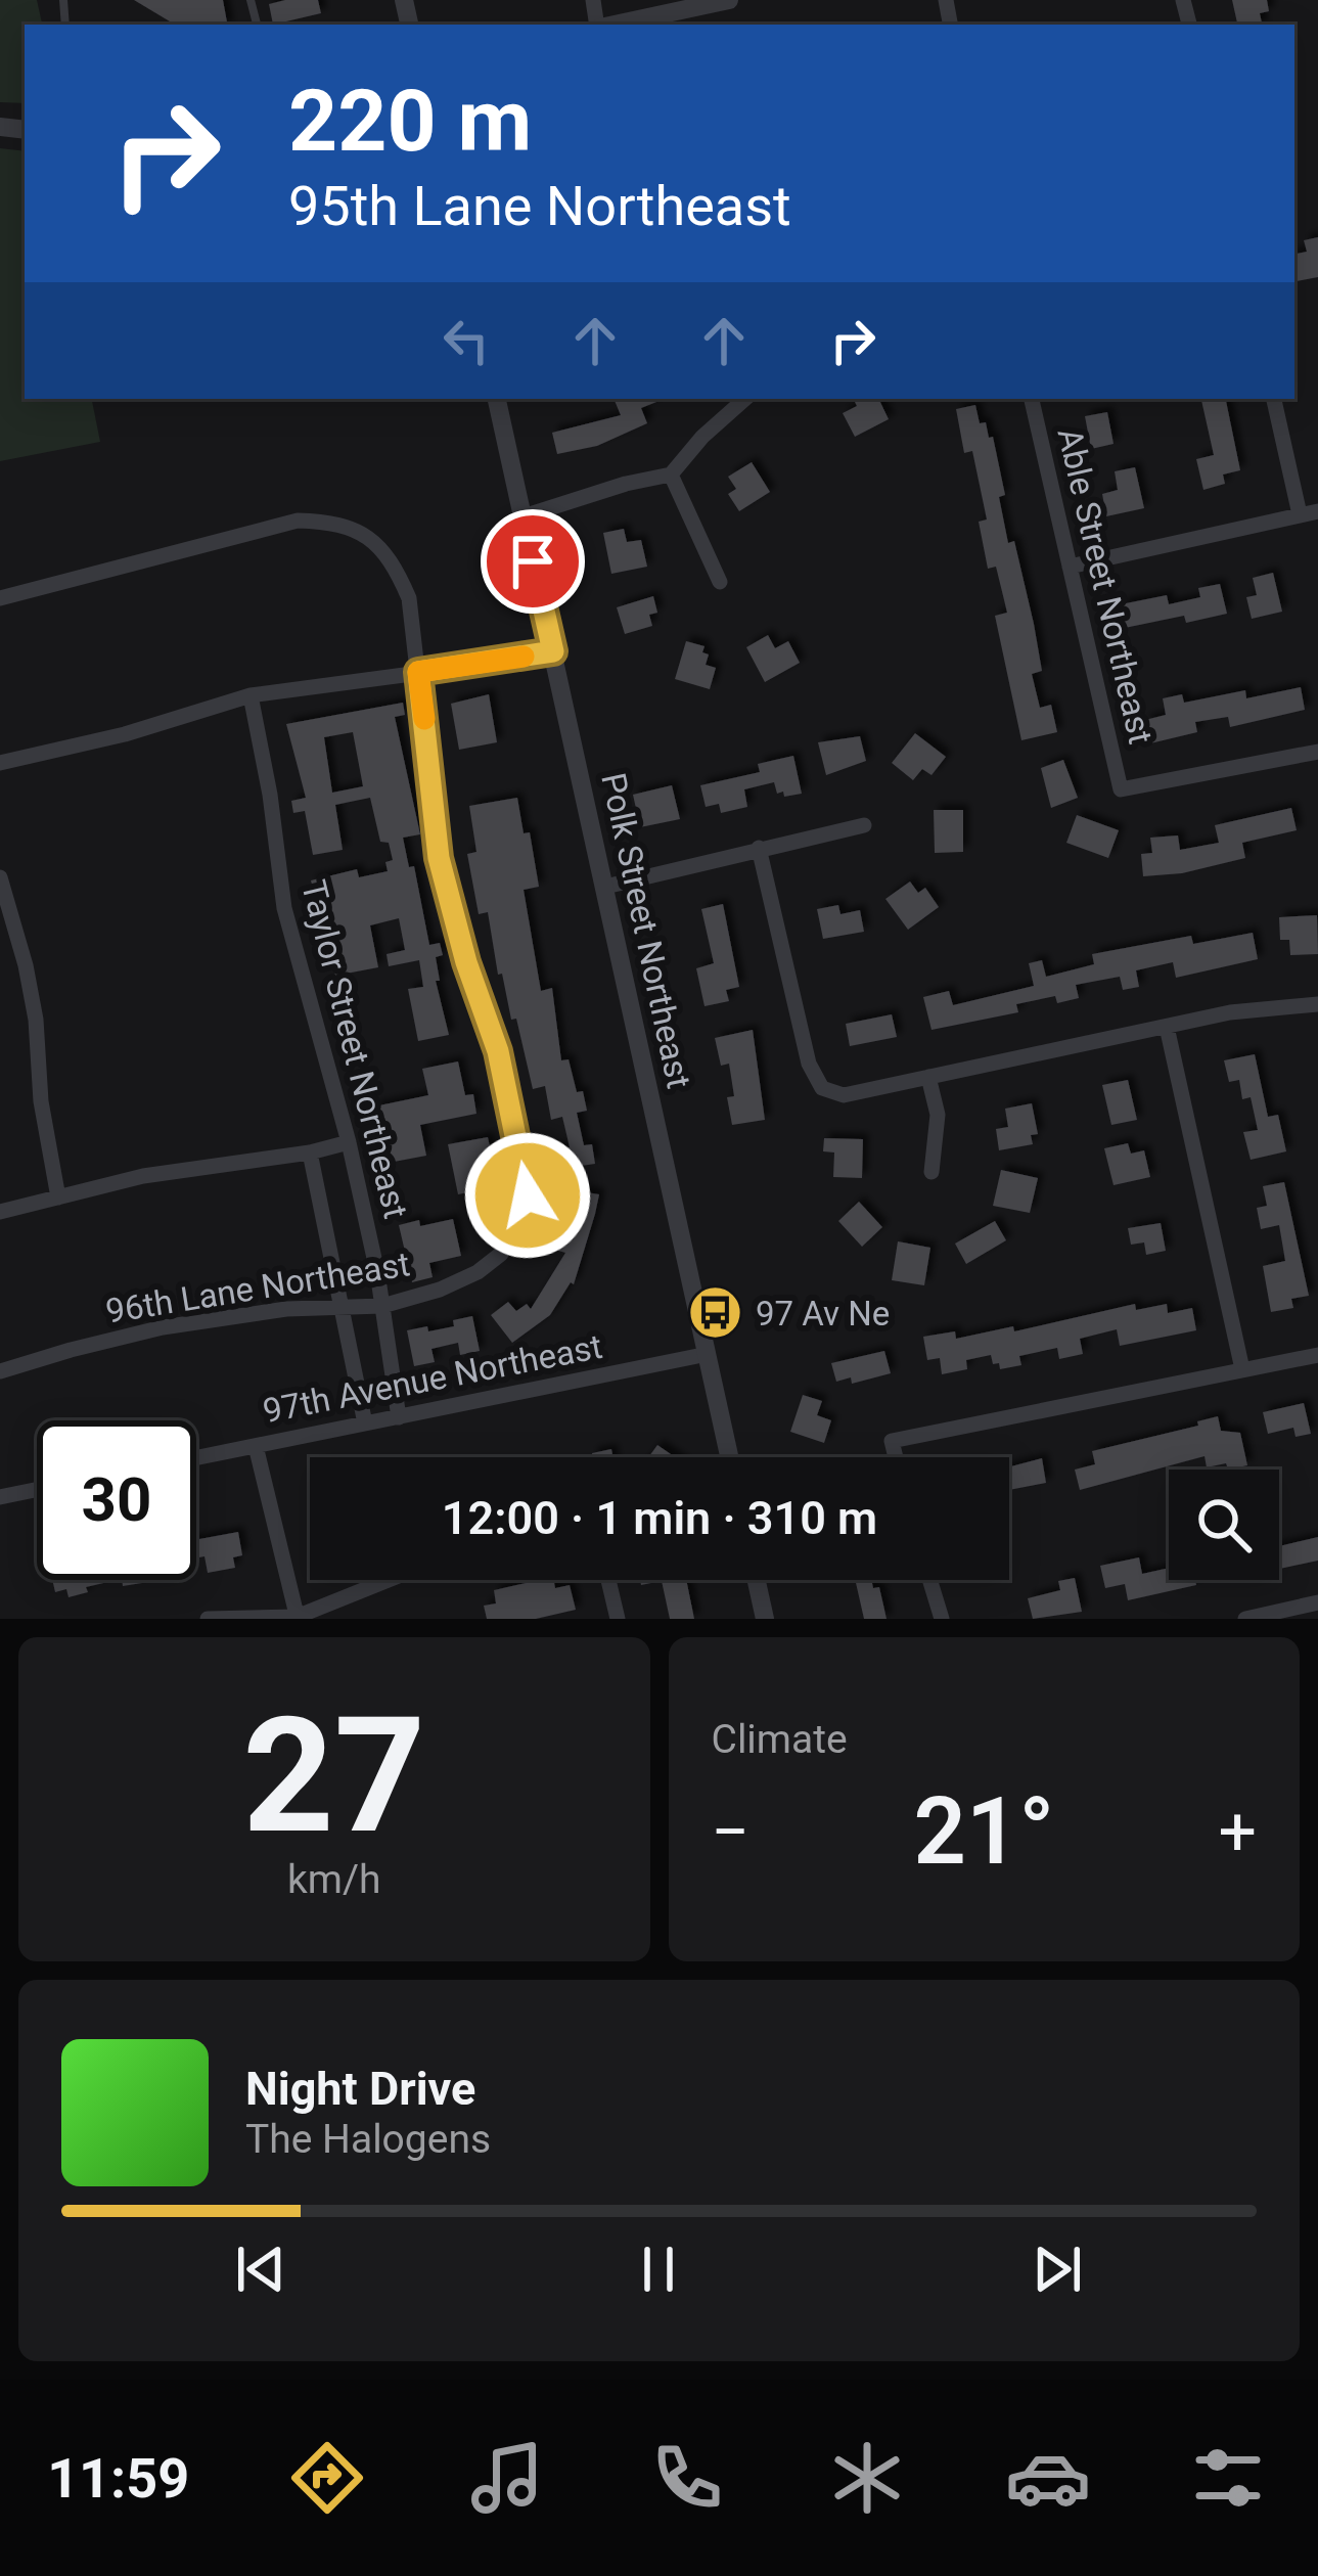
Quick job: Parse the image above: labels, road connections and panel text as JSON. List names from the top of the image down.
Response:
{
  "streets": {
    "street": [
      "Able Street Northeast",
      "Polk Street Northeast",
      "Taylor Street Northeast",
      "96th Lane Northeast",
      "97th Avenue Northeast"
    ]
  },
  "crossings": [
    ["Polk Street Northeast", "97th Avenue Northeast"],
    ["Taylor Street Northeast", "96th Lane Northeast"],
    ["Taylor Street Northeast", "97th Avenue Northeast"]
  ],
  "places": {
    "bus stop": ["97 Av Ne"]
  },
  "page": {
    "turn": ["220 m", "95th Lane Northeast"],
    "limit": "30",
    "trip": "12:00 · 1 min · 310 m",
    "tile": [
      ["27", "km/h"],
      "Climate"
    ],
    "heat": ["−", "21°", "+"],
    "song": ["Night Drive", "The Halogens"],
    "tabs": "11:59"
  }
}
